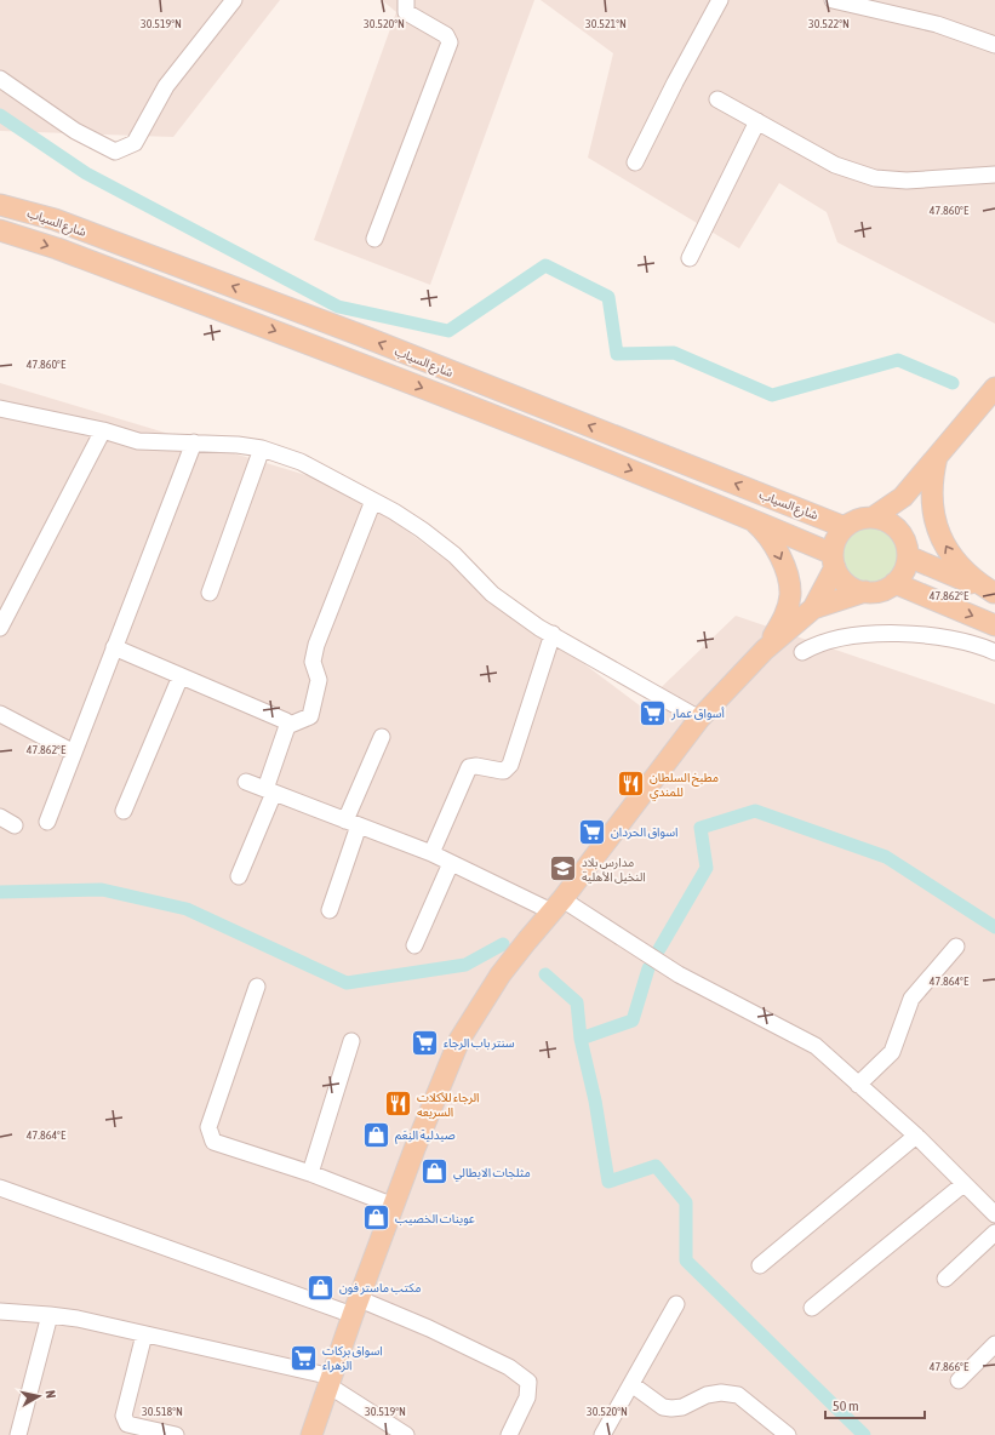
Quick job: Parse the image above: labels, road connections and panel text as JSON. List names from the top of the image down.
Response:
{
  "streets": {
    "main road": ["شارع السياب"]
  },
  "places": {
    "supermarket": [
      "أسواق عمار",
      "اسواق الحردان",
      "سنتر باب الرجاء",
      "اسواق بركات الزهراء"
    ],
    "restaurant": ["مطبخ السلطان للمندي", "الرجاء للأكلات السريعه"],
    "school or university": ["مدارس بلاد النخيل الأهلية"],
    "shop": [
      "صيدلية النِعَم",
      "مثلجات الايطالي",
      "عوينات الخصيب",
      "مكتب ماستر فون"
    ]
  },
  "scale_bar": "50 m",
  "north": "right",
  "coordinates": [
    "30.522°N",
    "30.519°N",
    "30.520°N",
    "30.521°N",
    "47.860°E",
    "47.862°E",
    "47.864°E",
    "47.866°E",
    "30.518°N"
  ]
}
